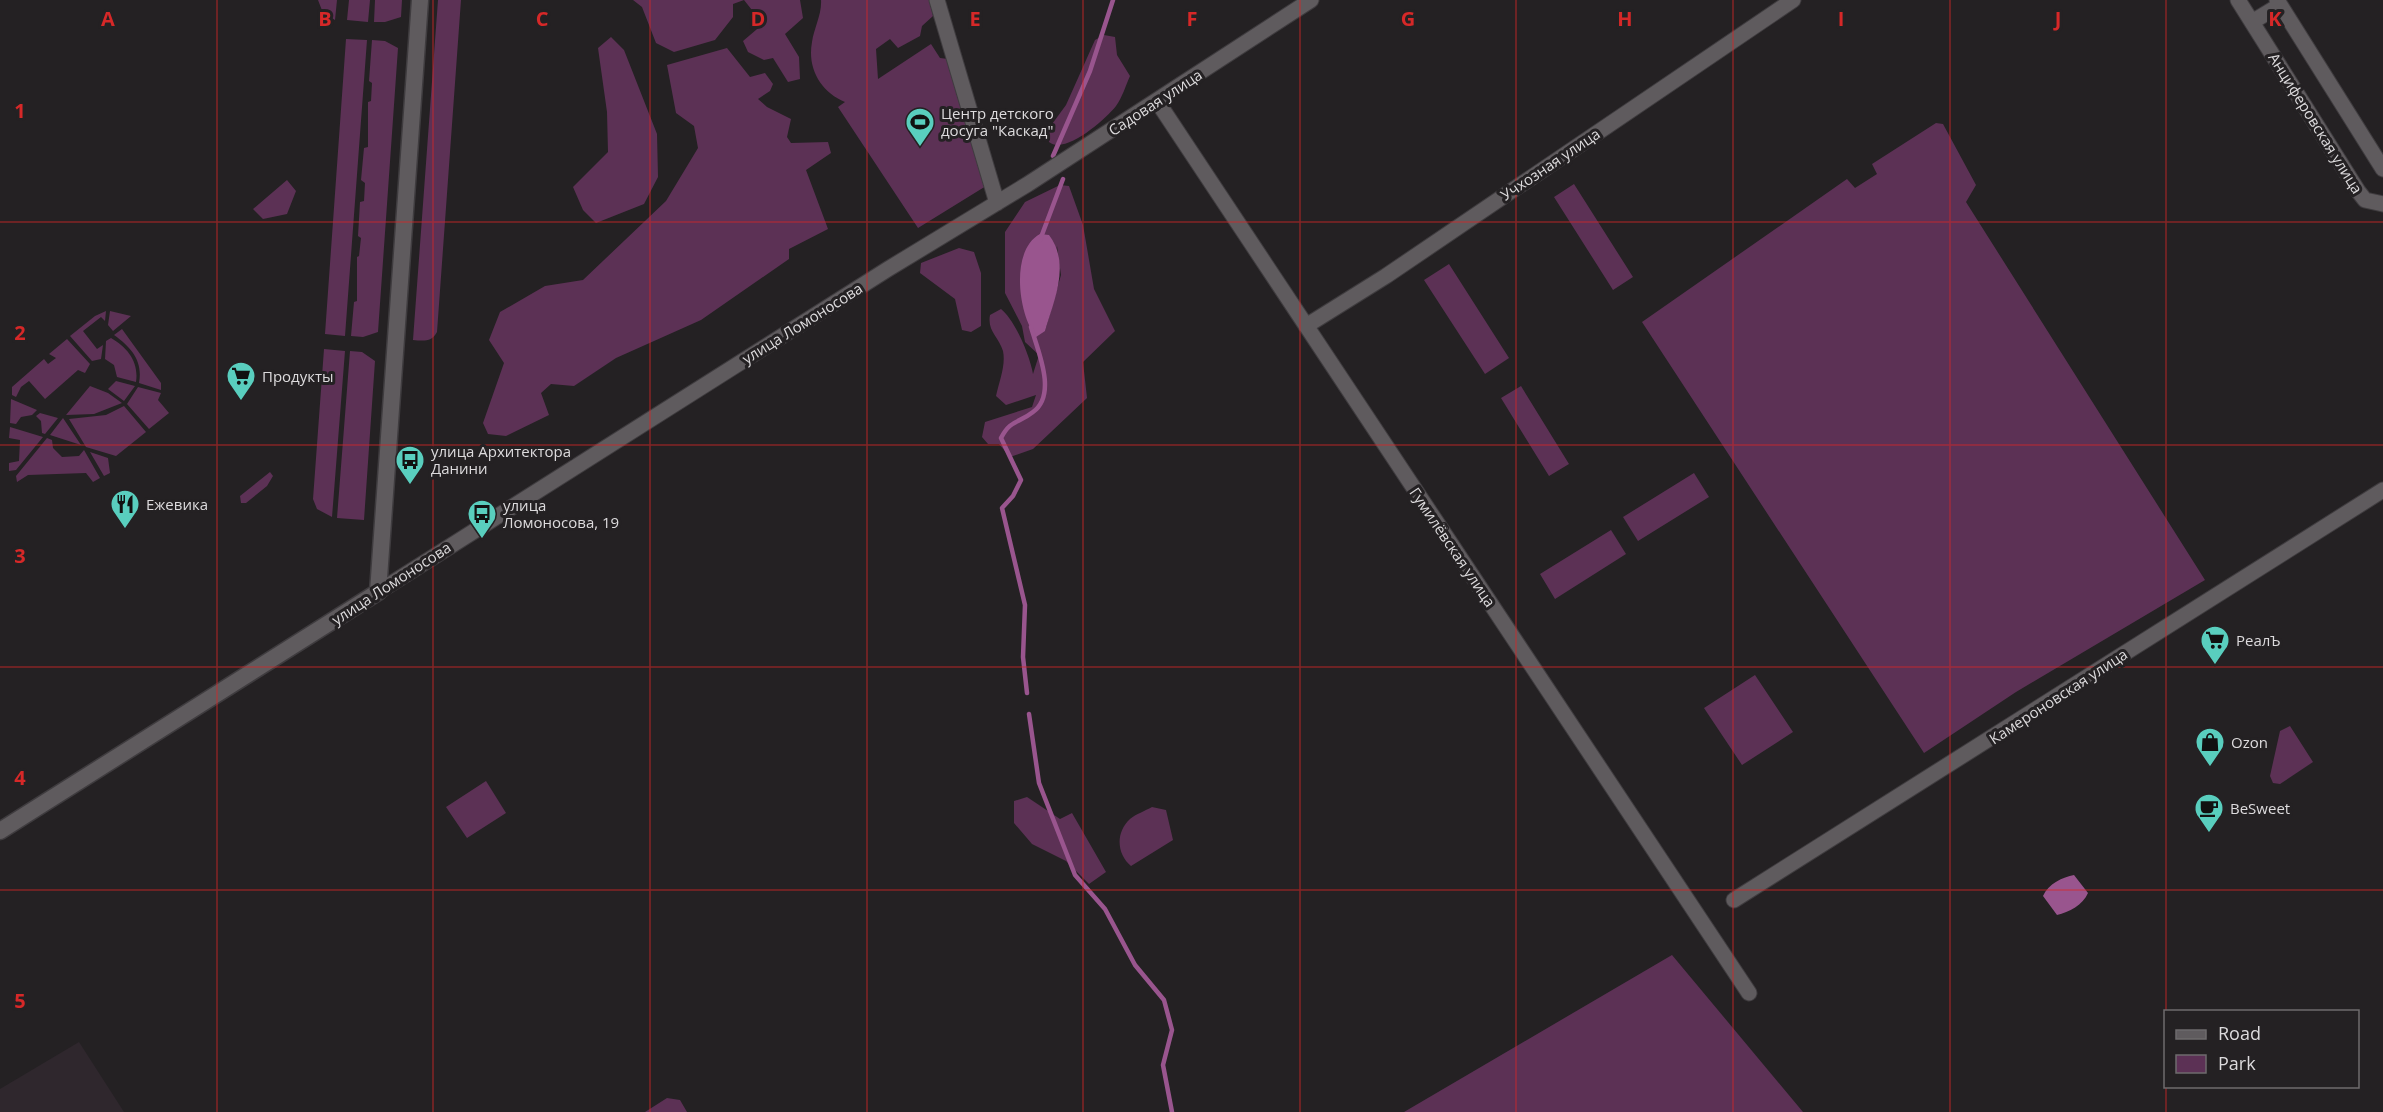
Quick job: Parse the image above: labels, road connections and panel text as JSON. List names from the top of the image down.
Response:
{
  "streets": {
    "street": [
      "Садовая улица",
      "Анциферовская улица",
      "Учхозная улица",
      "улица Ломоносова",
      "Гумилёвская улица",
      "Камероновская улица"
    ]
  },
  "crossings": [
    ["Садовая улица", "улица Ломоносова"],
    ["Садовая улица", "Гумилёвская улица"],
    ["Учхозная улица", "Гумилёвская улица"]
  ],
  "places": {
    "sports": ["Центр детского досуга \"Каскад\""],
    "supermarket": ["Продукты", "РеалЪ"],
    "bus stop": ["улица Архитектора Данини", "улица Ломоносова, 19"],
    "restaurant": ["Ежевика"],
    "shop": ["Ozon"],
    "cafe": ["BeSweet"]
  },
  "legend": ["Road", "Park"],
  "grid": {
    "columns": [
      "A",
      "B",
      "C",
      "D",
      "E",
      "F",
      "G",
      "H",
      "I",
      "J",
      "K"
    ],
    "rows": [
      "1",
      "2",
      "3",
      "4",
      "5"
    ]
  }
}
